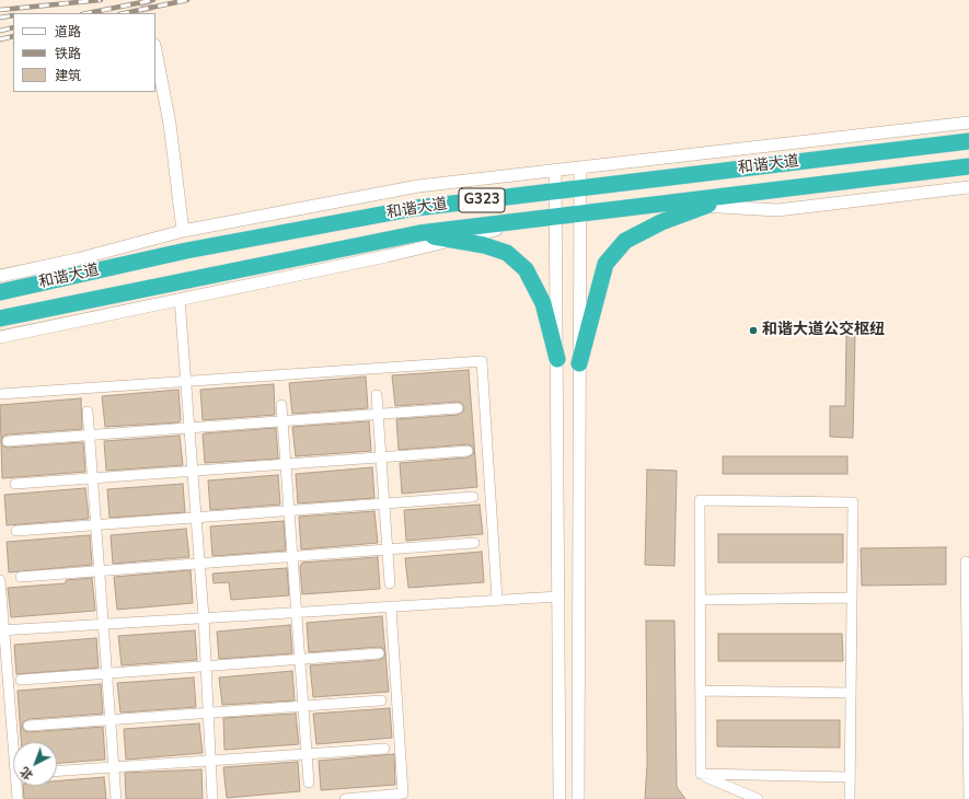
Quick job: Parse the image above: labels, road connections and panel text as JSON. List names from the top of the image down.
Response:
{
  "streets": {
    "highway": ["和谐大道", "G323"]
  },
  "places": ["和谐大道公交枢纽"],
  "legend": ["道路", "铁路", "建筑"],
  "north": "bottom left"
}
